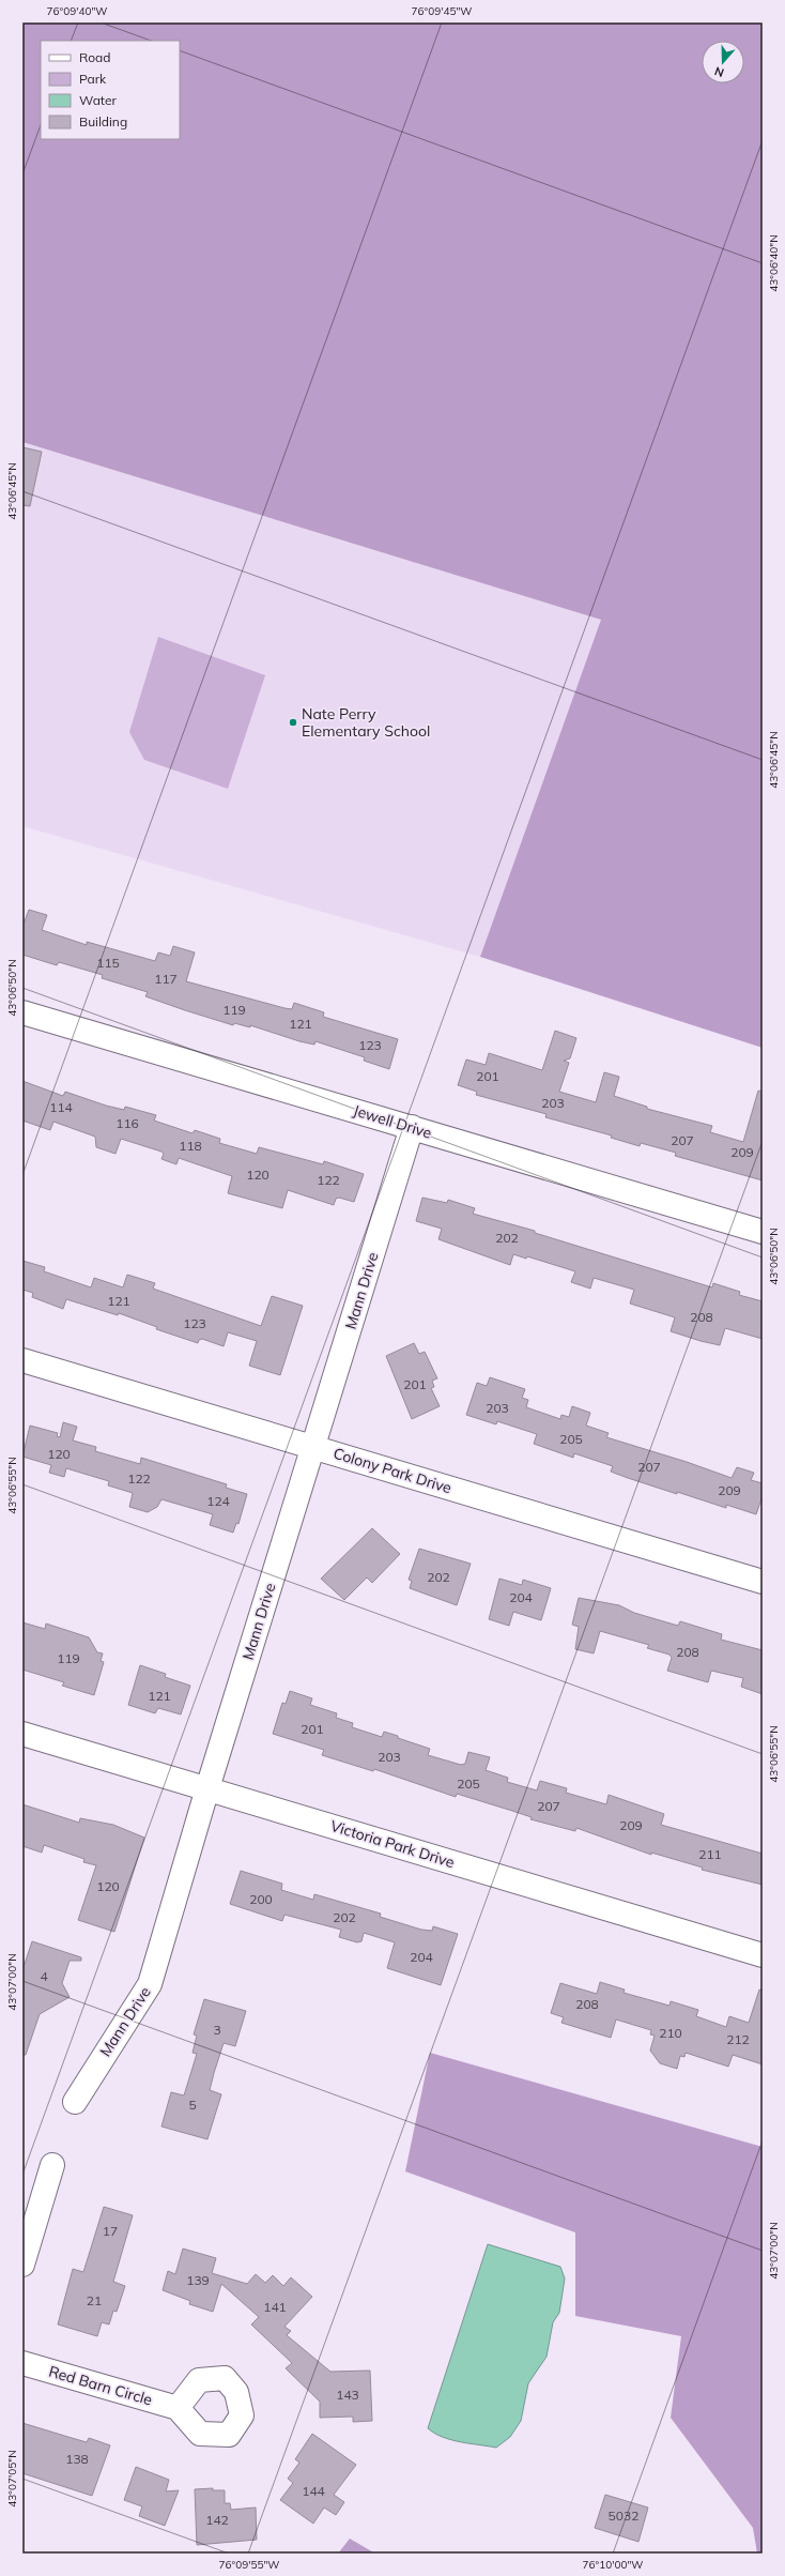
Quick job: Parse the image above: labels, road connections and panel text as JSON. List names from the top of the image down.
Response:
{
  "streets": {
    "street": [
      "Jewell Drive",
      "Mann Drive",
      "Colony Park Drive",
      "Victoria Park Drive",
      "Red Barn Circle"
    ]
  },
  "crossings": [
    ["Jewell Drive", "Mann Drive"],
    ["Mann Drive", "Colony Park Drive"],
    ["Mann Drive", "Victoria Park Drive"]
  ],
  "places": ["Nate Perry Elementary School"],
  "house_numbers": [
    "115",
    "117",
    "119",
    "121",
    "123",
    "201",
    "203",
    "114",
    "116",
    "207",
    "118",
    "209",
    "120",
    "122",
    "202",
    "121",
    "208",
    "123",
    "201",
    "203",
    "205",
    "120",
    "207",
    "122",
    "209",
    "124",
    "202",
    "204",
    "208",
    "119",
    "121",
    "201",
    "203",
    "205",
    "207",
    "209",
    "211",
    "120",
    "200",
    "202",
    "204",
    "4",
    "208",
    "3",
    "210",
    "212",
    "5",
    "17",
    "139",
    "21",
    "141",
    "143",
    "138",
    "144",
    "5032",
    "142"
  ],
  "legend": [
    "Road",
    "Park",
    "Water",
    "Building"
  ],
  "north": "bottom",
  "coordinates": [
    "76°09'40\"W",
    "76°09'45\"W",
    "43°06'40\"N",
    "43°06'45\"N",
    "43°06'50\"N",
    "43°06'55\"N",
    "43°07'00\"N",
    "43°07'05\"N",
    "76°09'55\"W",
    "76°10'00\"W"
  ]
}
